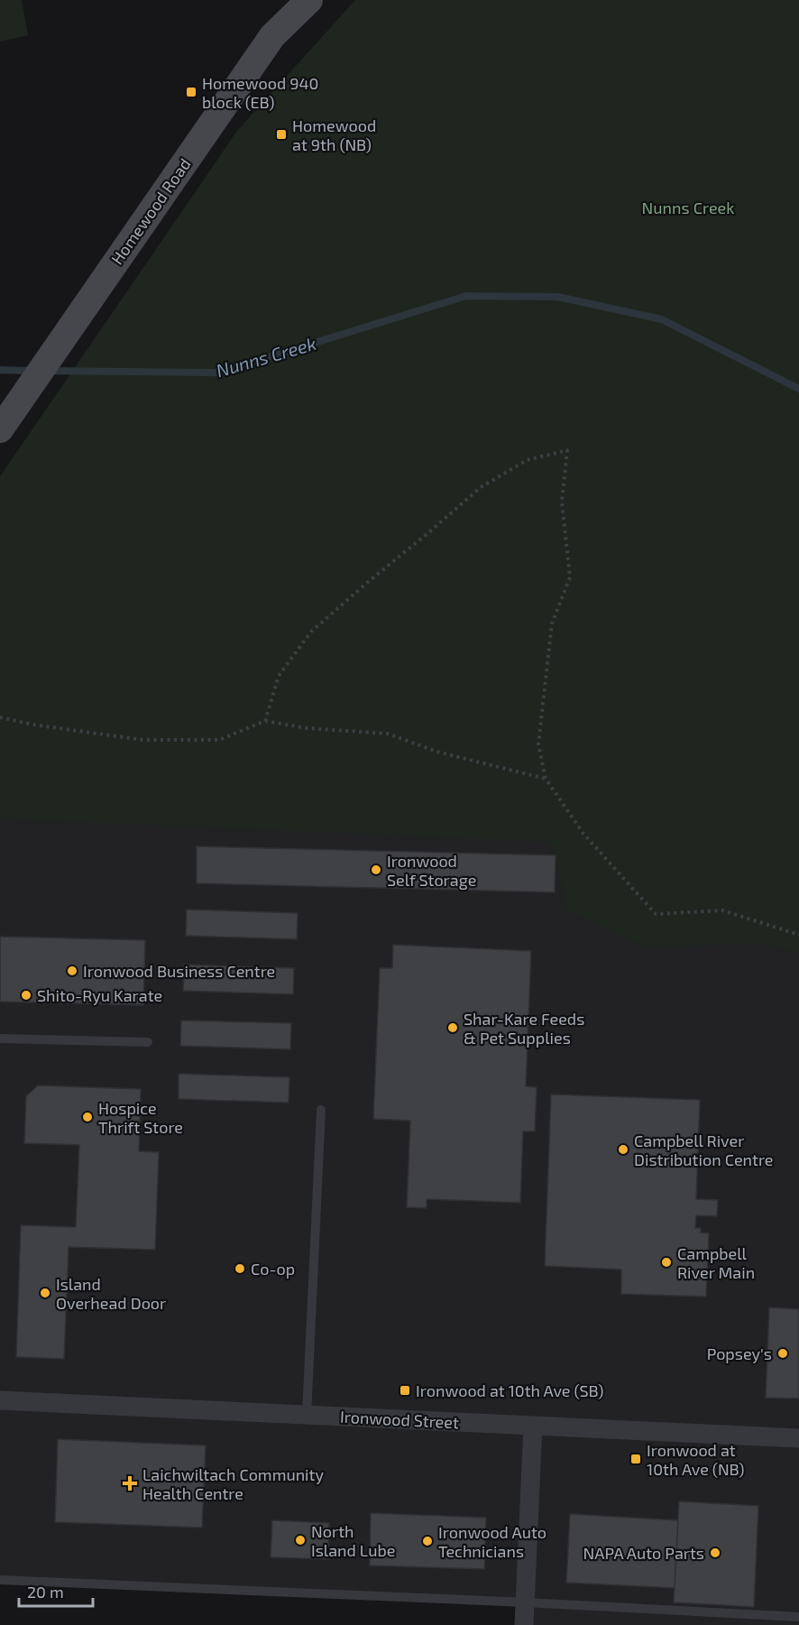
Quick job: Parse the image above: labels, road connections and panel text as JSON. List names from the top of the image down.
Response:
{
  "streets": {
    "main road": ["Homewood Road"],
    "street": ["Ironwood Street"]
  },
  "water": ["Nunns Creek"],
  "parks": ["Nunns Creek"],
  "places": {
    "transit": [
      "Homewood 940 block (EB)",
      "Homewood at 9th (NB)",
      "Ironwood at 10th Ave (SB)",
      "Ironwood at 10th Ave (NB)"
    ],
    "other": [
      "Ironwood Self Storage",
      "Ironwood Business Centre",
      "Shito-Ryu Karate",
      "Shar-Kare Feeds & Pet Supplies",
      "Hospice Thrift Store",
      "Campbell River Distribution Centre",
      "Campbell River Main",
      "Co-op",
      "Island Overhead Door",
      "Popsey's",
      "North Island Lube",
      "Ironwood Auto Technicians",
      "NAPA Auto Parts"
    ],
    "health": ["Laichwiltach Community Health Centre"]
  },
  "scale_bar": "20 m"
}
